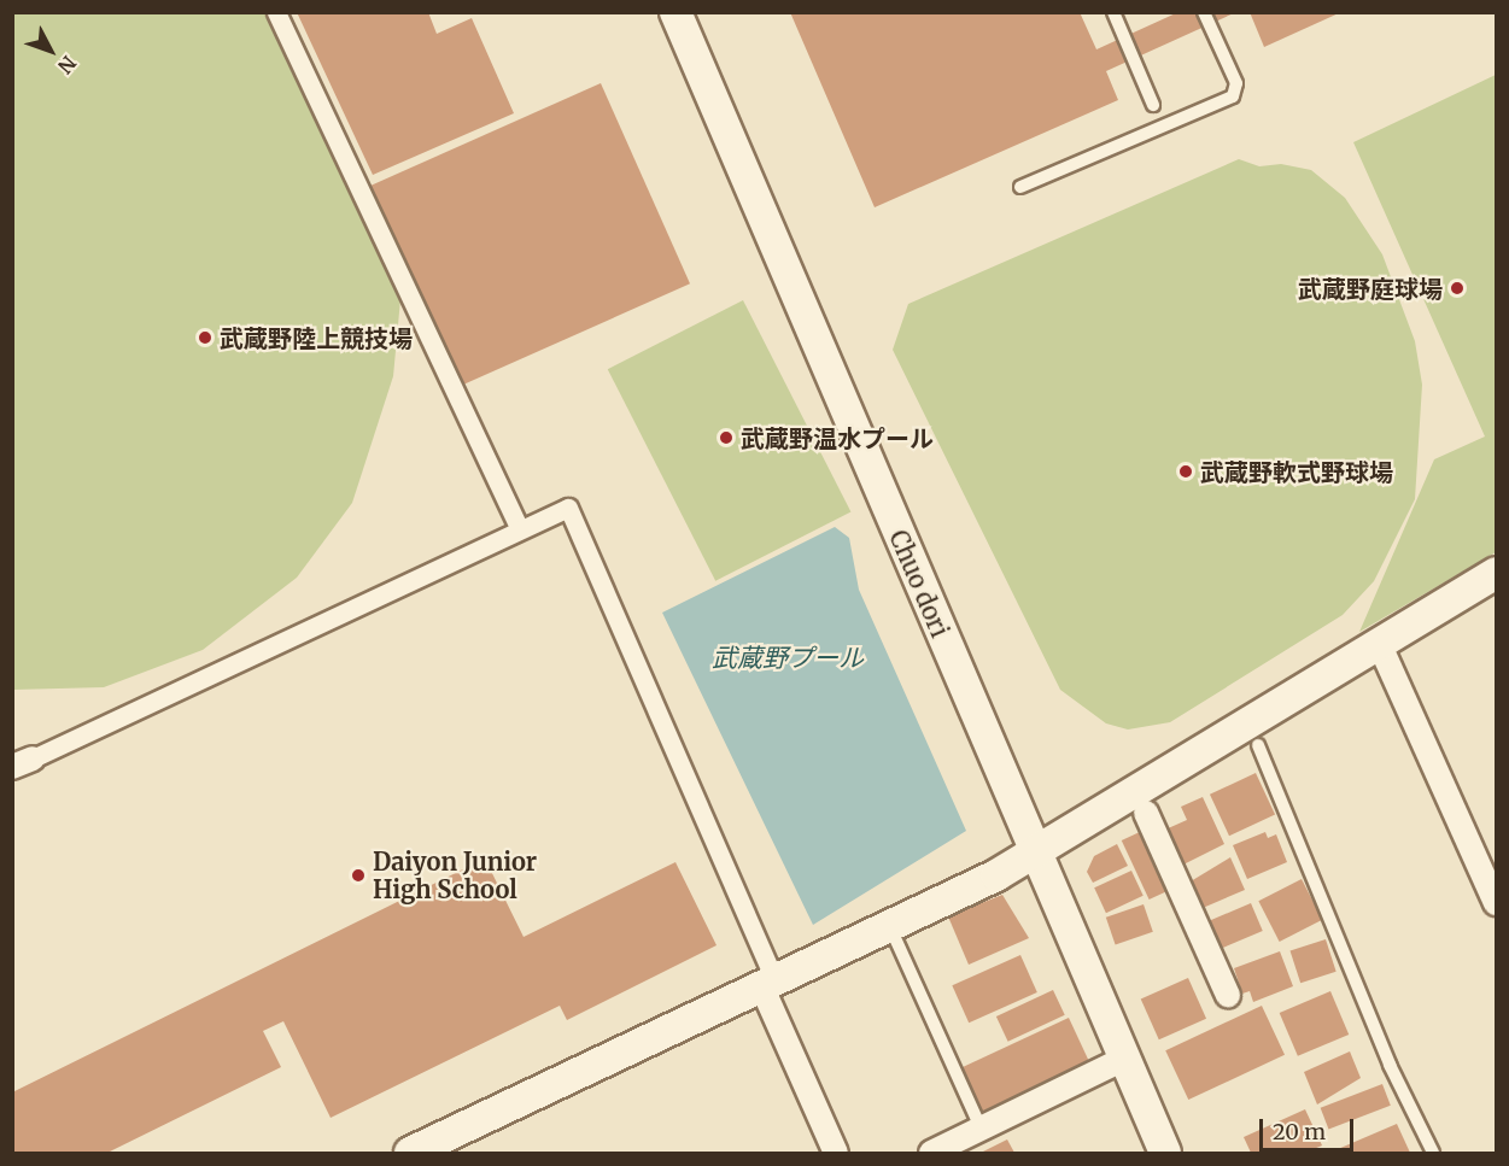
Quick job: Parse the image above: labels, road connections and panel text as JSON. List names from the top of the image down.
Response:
{
  "streets": {
    "street": ["Chuo dori"]
  },
  "water": ["武蔵野プール"],
  "places": [
    "武蔵野庭球場",
    "武蔵野陸上競技場",
    "武蔵野温水プール",
    "武蔵野軟式野球場",
    "Daiyon Junior High School"
  ],
  "scale_bar": "20 m",
  "north": "bottom right"
}
